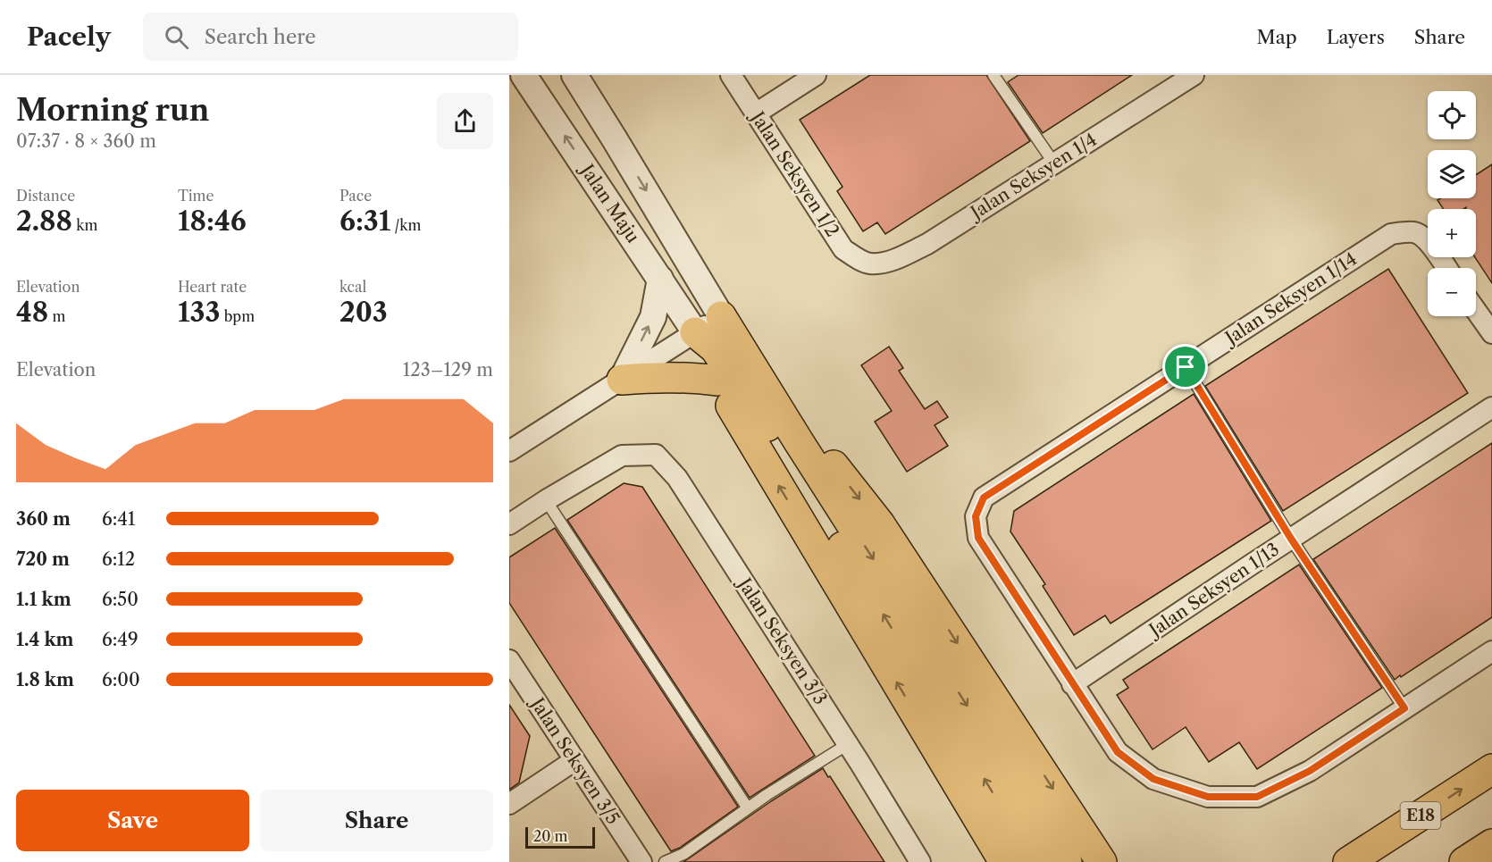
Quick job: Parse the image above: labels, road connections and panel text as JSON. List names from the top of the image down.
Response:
{
  "streets": {
    "highway": ["E18"],
    "street": [
      "Jalan Seksyen 1/2",
      "Jalan Seksyen 1/4",
      "Jalan Maju",
      "Jalan Seksyen 1/14",
      "Jalan Seksyen 1/13",
      "Jalan Seksyen 3/3",
      "Jalan Seksyen 3/5"
    ]
  },
  "crossings": [
    ["Jalan Seksyen 1/2", "Jalan Seksyen 1/4"],
    ["Jalan Seksyen 1/14", "Jalan Seksyen 1/13"]
  ],
  "scale_bar": "20 m",
  "page": {
    "header": "Pacely",
    "search": "Search here",
    "nav": ["Map", "Layers", "Share"],
    "heading": ["Morning run", "07:37 · 8 × 360 m"],
    "map_buttons": ["+", "−"],
    "stats": [
      ["Distance", "2.88 km"],
      ["Time", "18:46"],
      ["Pace", "6:31 /km"],
      ["Elevation", "48 m"],
      ["Heart rate", "133 bpm"],
      ["kcal", "203"]
    ],
    "chart": ["Elevation", "123–129 m"],
    "list": [
      {
        "name": "360 m",
        "note": "6:41"
      },
      {
        "name": "720 m",
        "note": "6:12"
      },
      {
        "name": "1.1 km",
        "note": "6:50"
      },
      {
        "name": "1.4 km",
        "note": "6:49"
      },
      {
        "name": "1.8 km",
        "note": "6:00"
      }
    ],
    "buttons": ["Save", "Share"],
    "scale": "20 m"
  }
}
